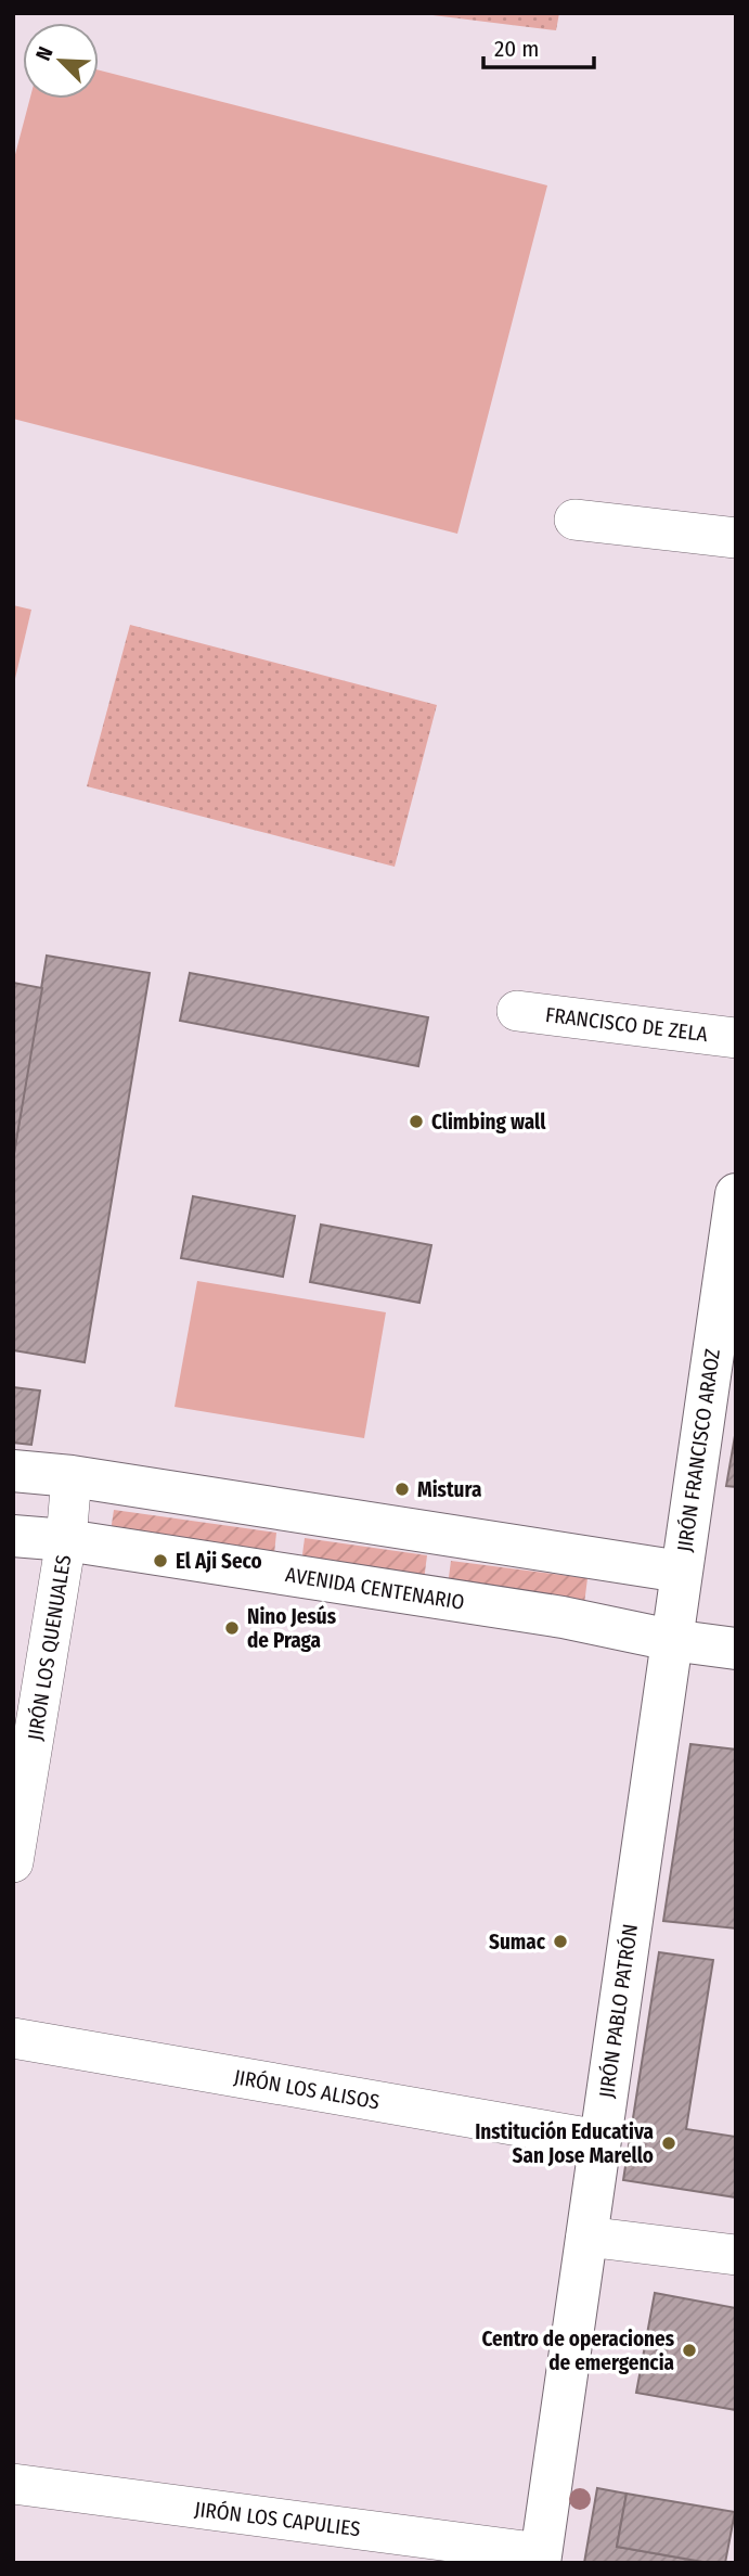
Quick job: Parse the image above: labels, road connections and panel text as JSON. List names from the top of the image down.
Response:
{
  "streets": {
    "main road": ["JIRÓN FRANCISCO ARAOZ", "AVENIDA CENTENARIO", "JIRÓN PABLO PATRÓN"],
    "street": [
      "FRANCISCO DE ZELA",
      "JIRÓN LOS QUENUALES",
      "JIRÓN LOS ALISOS",
      "JIRÓN LOS CAPULIES"
    ]
  },
  "crossings": [
    ["JIRÓN FRANCISCO ARAOZ", "AVENIDA CENTENARIO"],
    ["JIRÓN FRANCISCO ARAOZ", "JIRÓN PABLO PATRÓN"],
    ["AVENIDA CENTENARIO", "JIRÓN LOS QUENUALES"],
    ["AVENIDA CENTENARIO", "JIRÓN PABLO PATRÓN"],
    ["JIRÓN PABLO PATRÓN", "JIRÓN LOS ALISOS"],
    ["JIRÓN PABLO PATRÓN", "JIRÓN LOS CAPULIES"]
  ],
  "places": [
    "Climbing wall",
    "Mistura",
    "El Aji Seco",
    "Nino Jesús de Praga",
    "Sumac",
    "Institución Educativa San Jose Marello",
    "Centro de operaciones de emergencia"
  ],
  "scale_bar": "20 m",
  "north": "top left"
}
